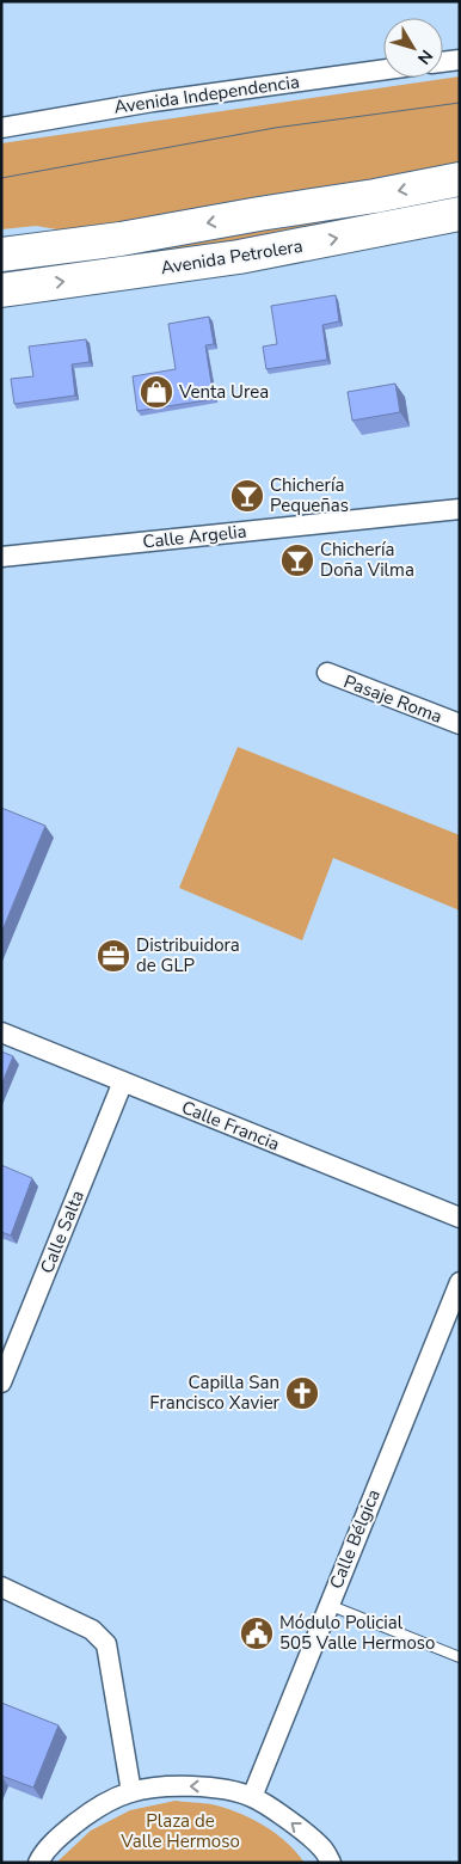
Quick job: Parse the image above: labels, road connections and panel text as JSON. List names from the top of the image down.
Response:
{
  "streets": {
    "highway": ["Avenida Petrolera"],
    "street": [
      "Avenida Independencia",
      "Calle Argelia",
      "Pasaje Roma",
      "Calle Francia",
      "Calle Salta",
      "Calle Bélgica"
    ]
  },
  "crossings": [
    ["Calle Francia", "Calle Salta"]
  ],
  "parks": ["Plaza de Valle Hermoso"],
  "places": {
    "shop": ["Venta Urea"],
    "bar": ["Chichería Pequeñas", "Chichería Doña Vilma"],
    "office": ["Distribuidora de GLP"],
    "church": ["Capilla San Francisco Xavier"],
    "public building": ["Módulo Policial 505 Valle Hermoso"]
  },
  "north": "bottom right"
}
